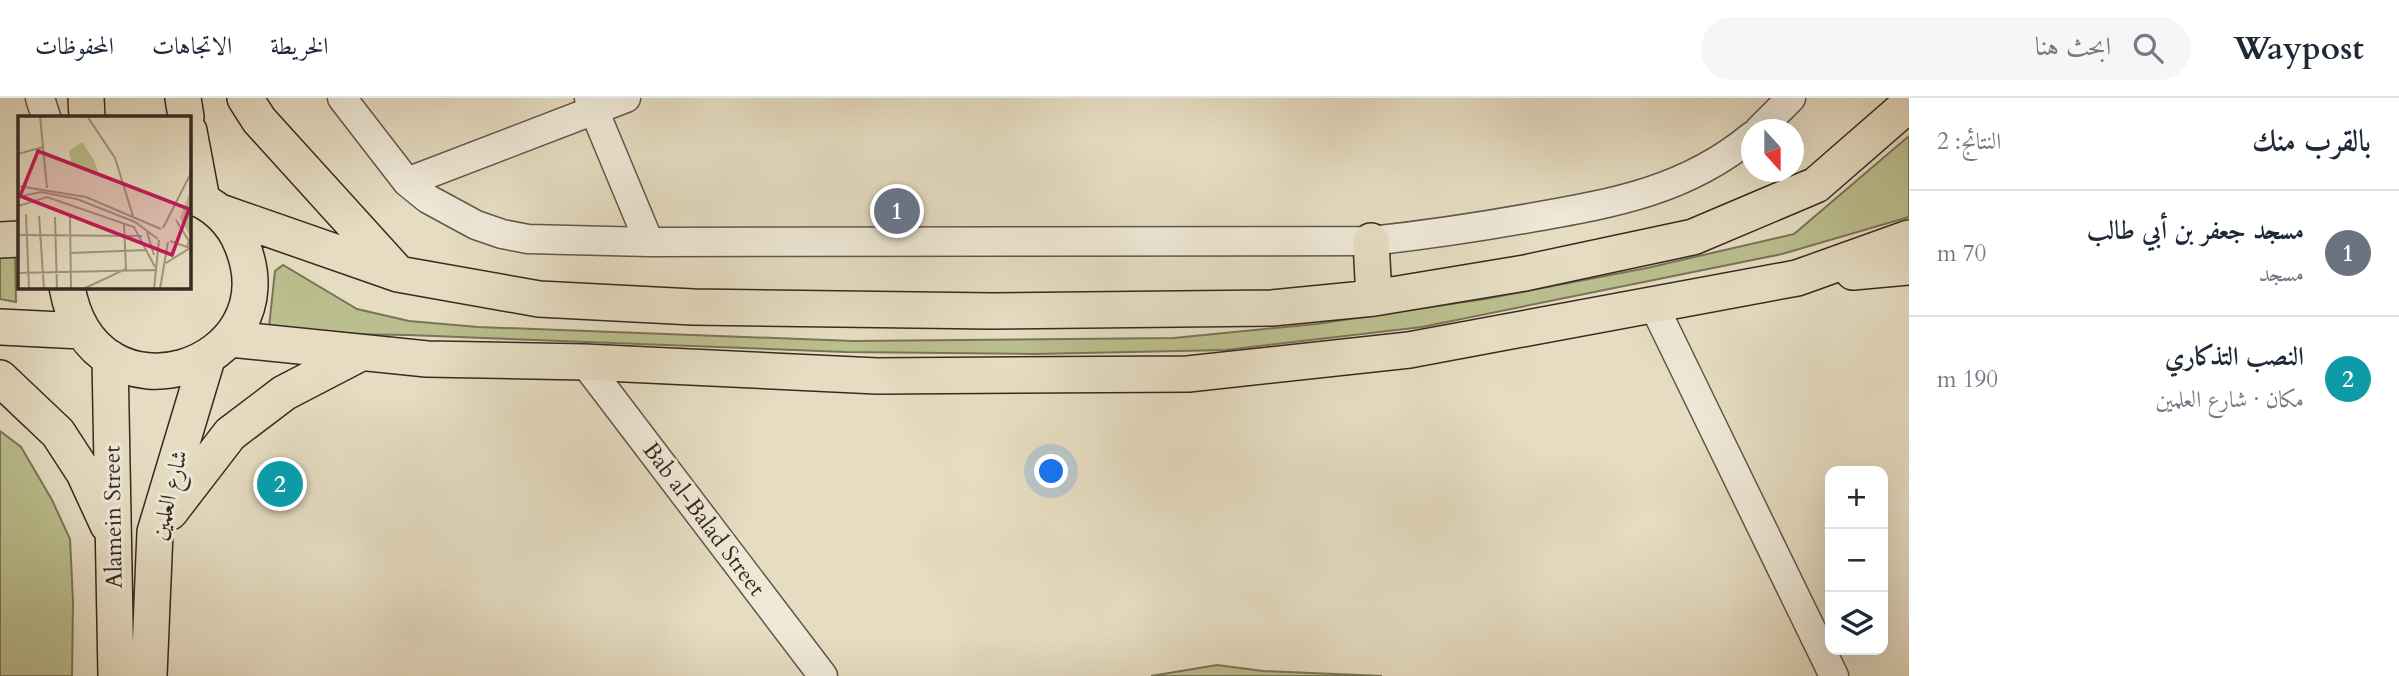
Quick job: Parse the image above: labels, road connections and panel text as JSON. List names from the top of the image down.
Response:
{
  "streets": {
    "main road": ["شارع العلمين", "Alamein Street"],
    "street": ["Bab al-Balad Street"]
  },
  "north": "bottom",
  "page": {
    "header": "Waypost",
    "search": "ابحث هنا",
    "nav": ["الخريطة", "الاتجاهات", "المحفوظات"],
    "heading": ["بالقرب منك", "النتائج: 2"],
    "pins": ["1", "2"],
    "list": [
      {
        "mark": "1",
        "name": "مسجد جعفر بن أبي طالب",
        "note": "مسجد",
        "value": "70 m"
      },
      {
        "mark": "2",
        "name": "النصب التذكاري",
        "note": "مكان · شارع العلمين",
        "value": "190 m"
      }
    ],
    "map_buttons": ["+", "−"]
  }
}
